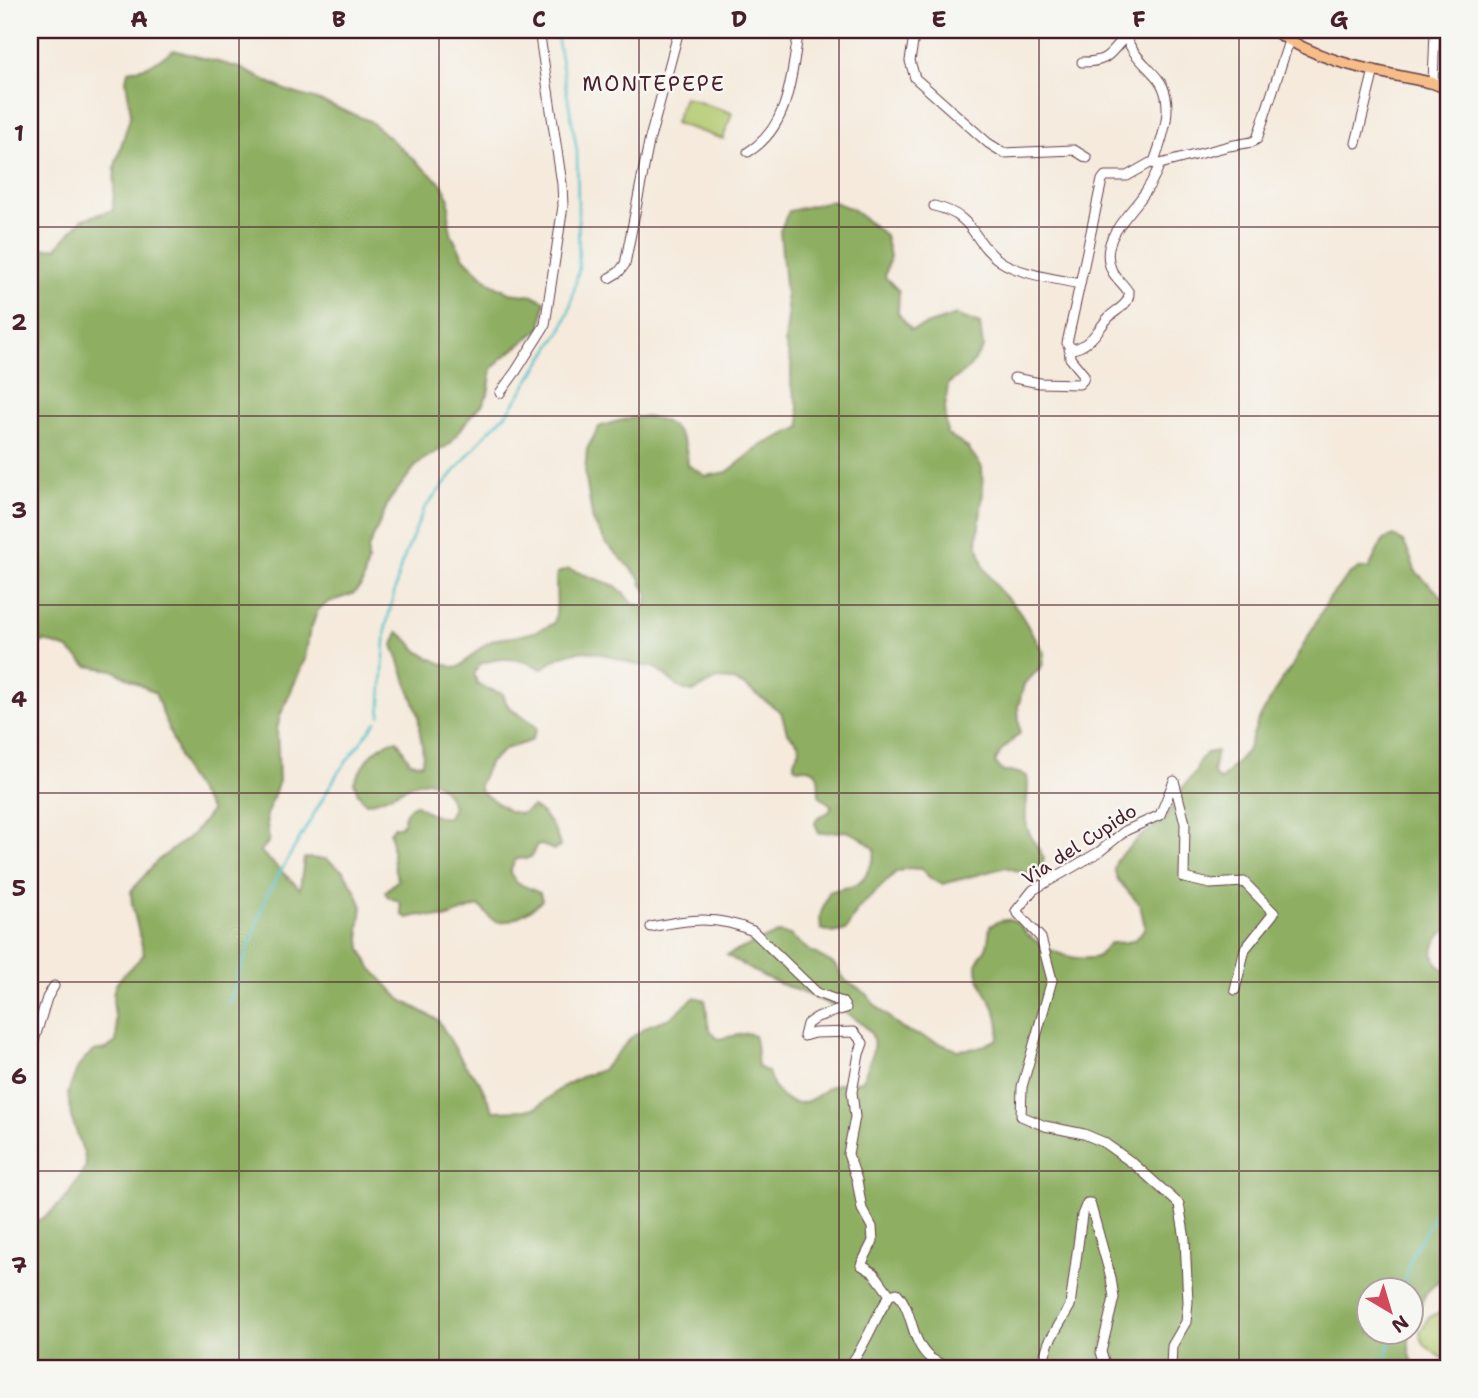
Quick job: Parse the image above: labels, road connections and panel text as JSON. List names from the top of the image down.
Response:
{
  "streets": {
    "street": ["Via del Cupido"]
  },
  "districts": ["MONTEPEPE"],
  "north": "bottom right",
  "grid": {
    "columns": [
      "A",
      "B",
      "C",
      "D",
      "E",
      "F",
      "G"
    ],
    "rows": [
      "1",
      "2",
      "3",
      "4",
      "5",
      "6",
      "7"
    ]
  }
}
